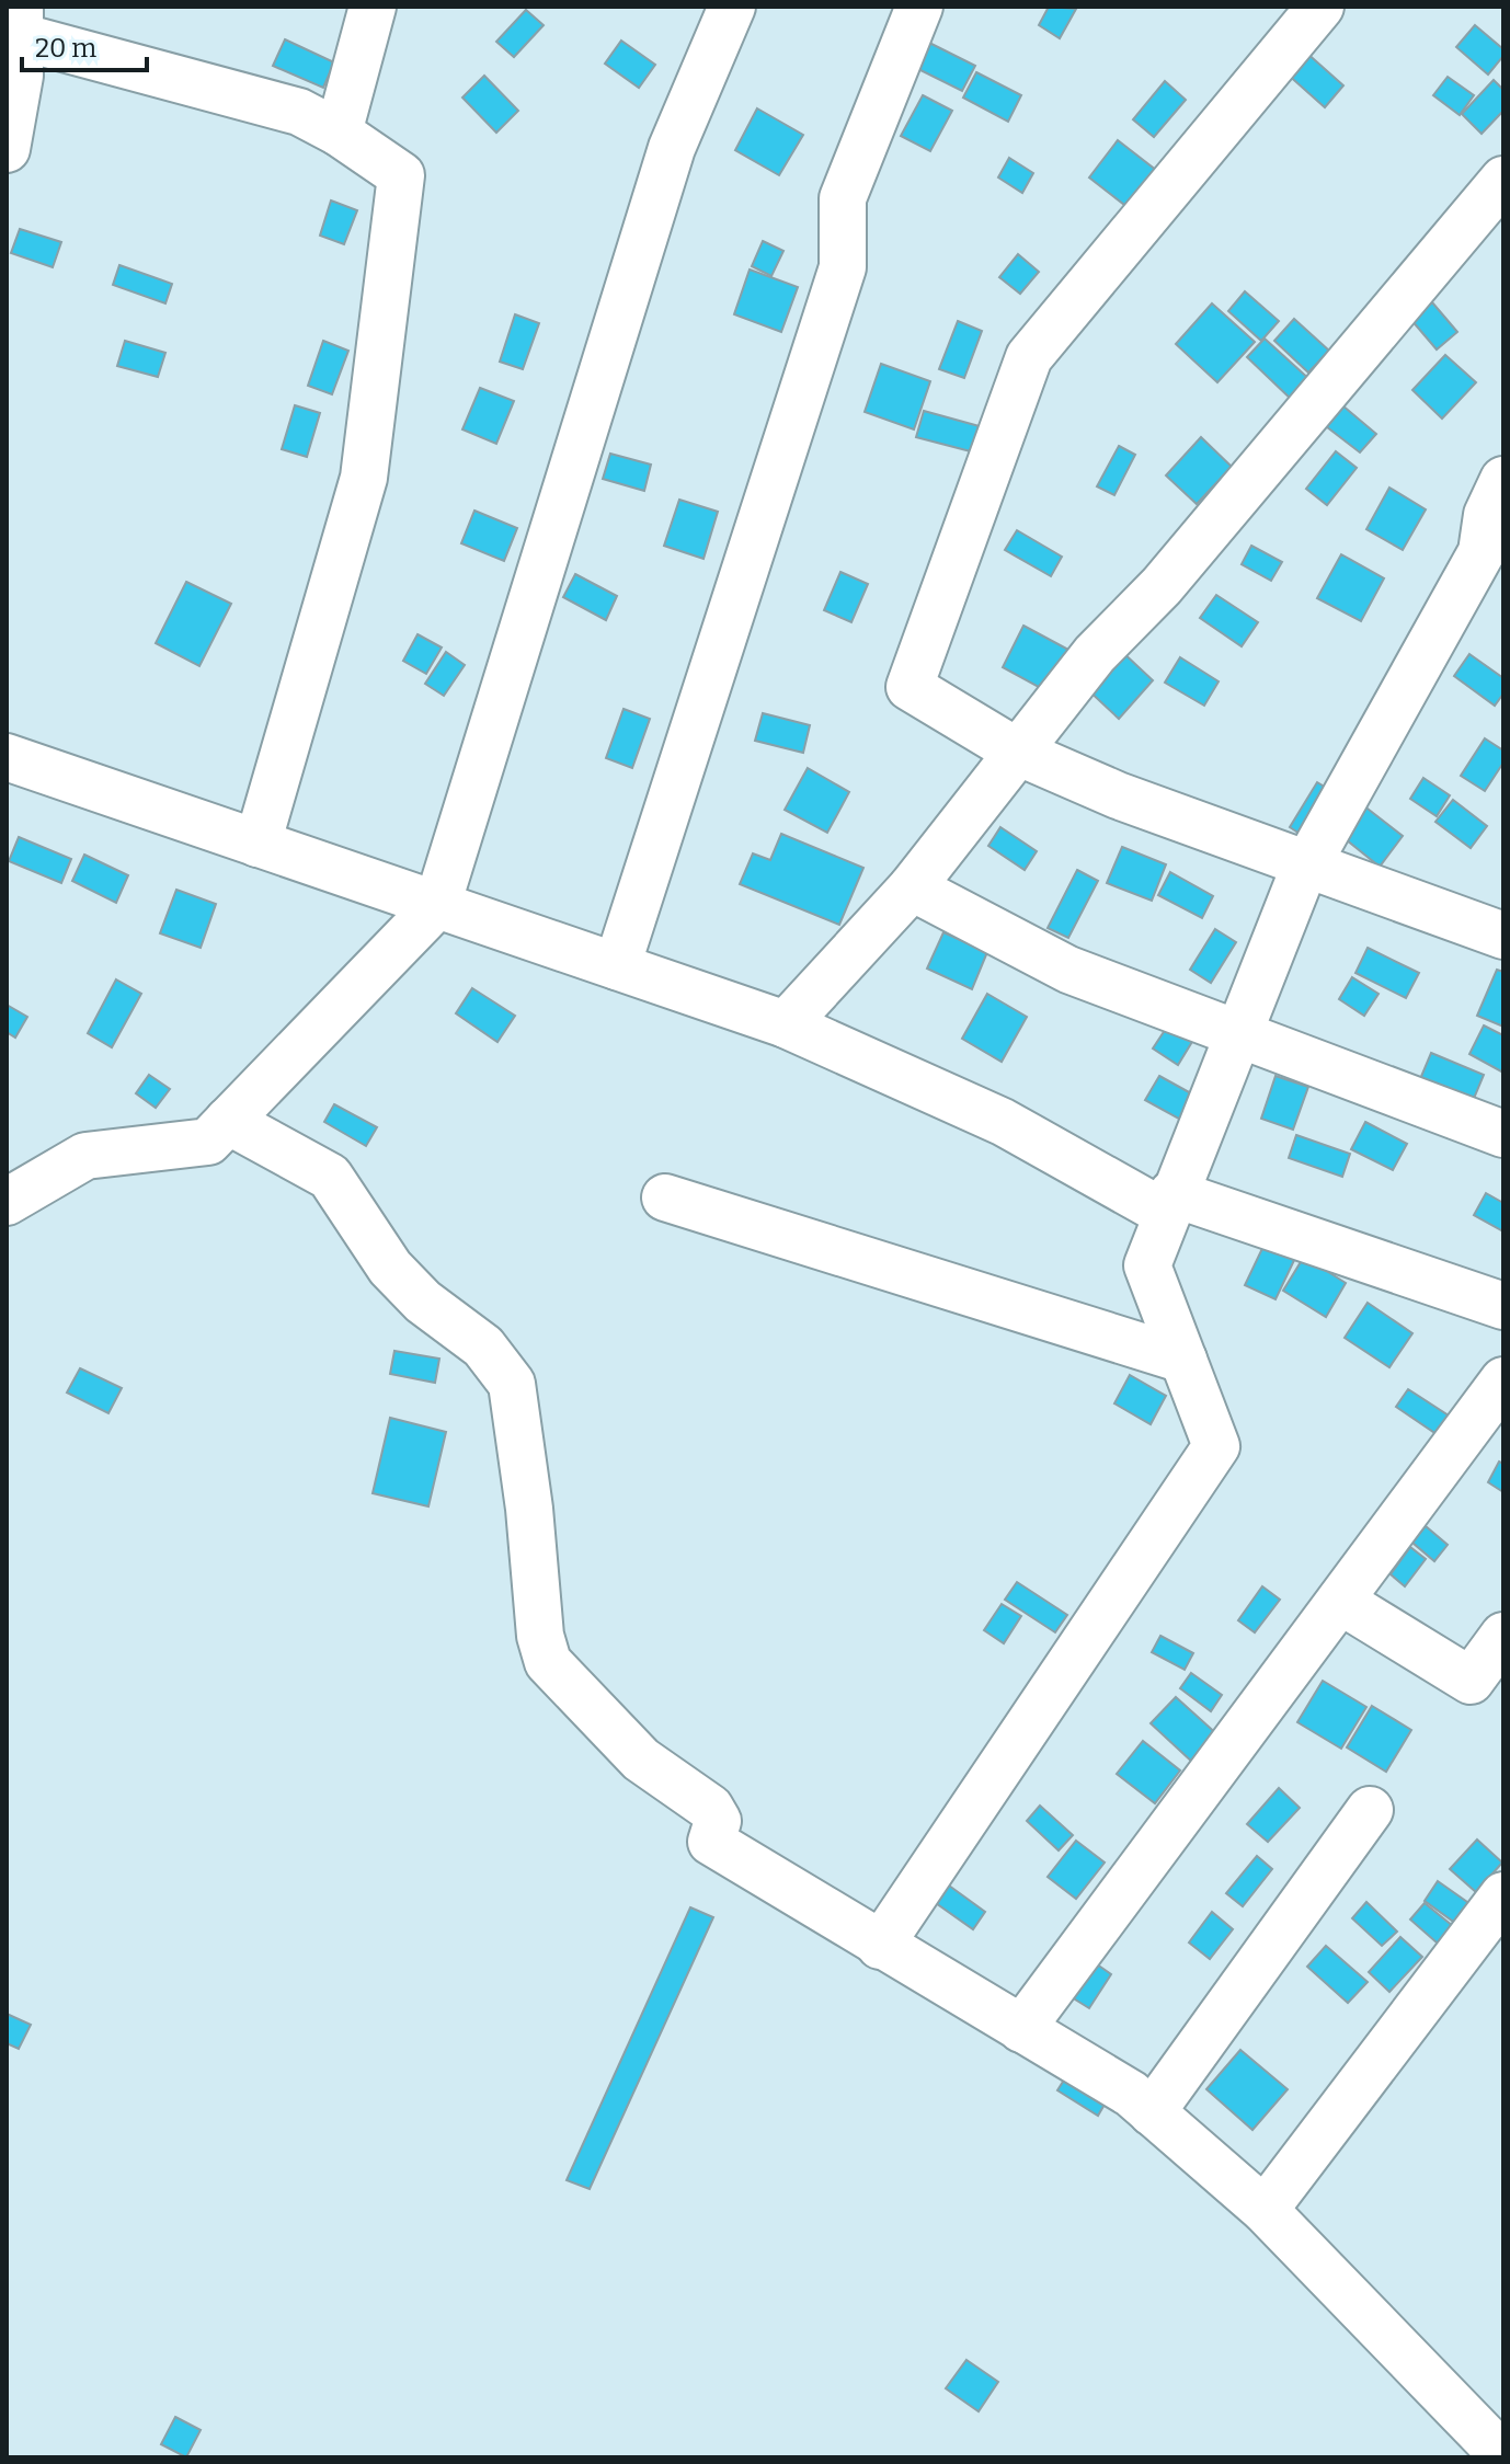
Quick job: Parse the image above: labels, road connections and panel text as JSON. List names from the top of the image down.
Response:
{
  "scale_bar": "20 m"
}
